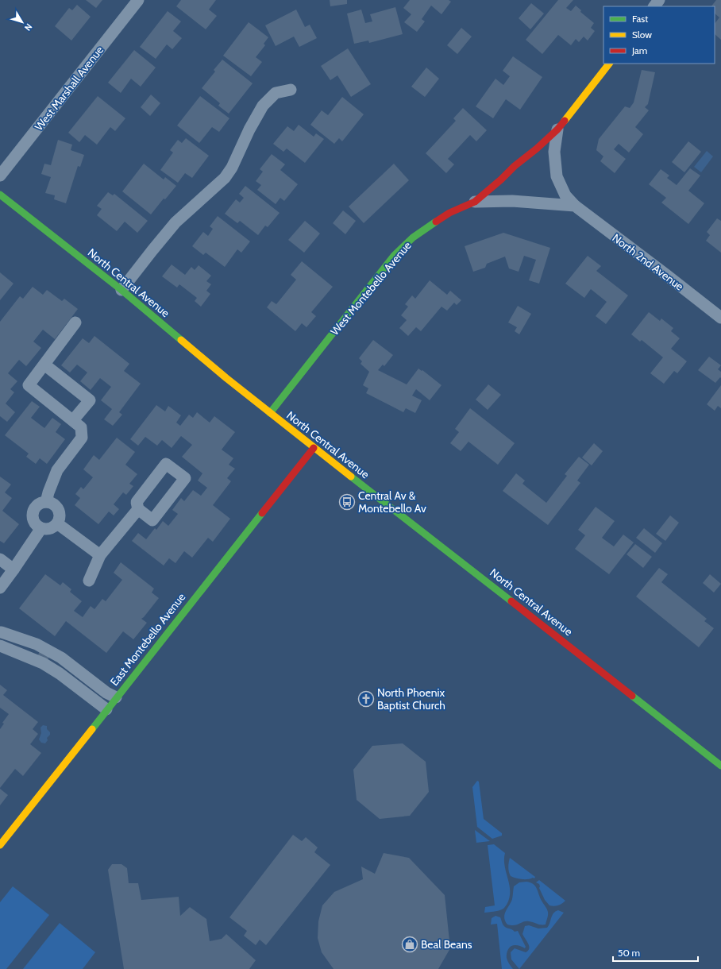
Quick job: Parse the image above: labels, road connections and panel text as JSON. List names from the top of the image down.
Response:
{
  "streets": {
    "street": [
      "West Marshall Avenue",
      "North 2nd Avenue",
      "North Central Avenue",
      "West Montebello Avenue",
      "East Montebello Avenue"
    ]
  },
  "crossings": [
    ["North 2nd Avenue", "West Montebello Avenue"],
    ["North Central Avenue", "West Montebello Avenue"],
    ["North Central Avenue", "East Montebello Avenue"]
  ],
  "places": {
    "bus stop": ["Central Av & Montebello Av"],
    "church": ["North Phoenix Baptist Church"],
    "shop": ["Beal Beans"]
  },
  "legend": ["Fast", "Slow", "Jam"],
  "scale_bar": "50 m",
  "north": "bottom right"
}
